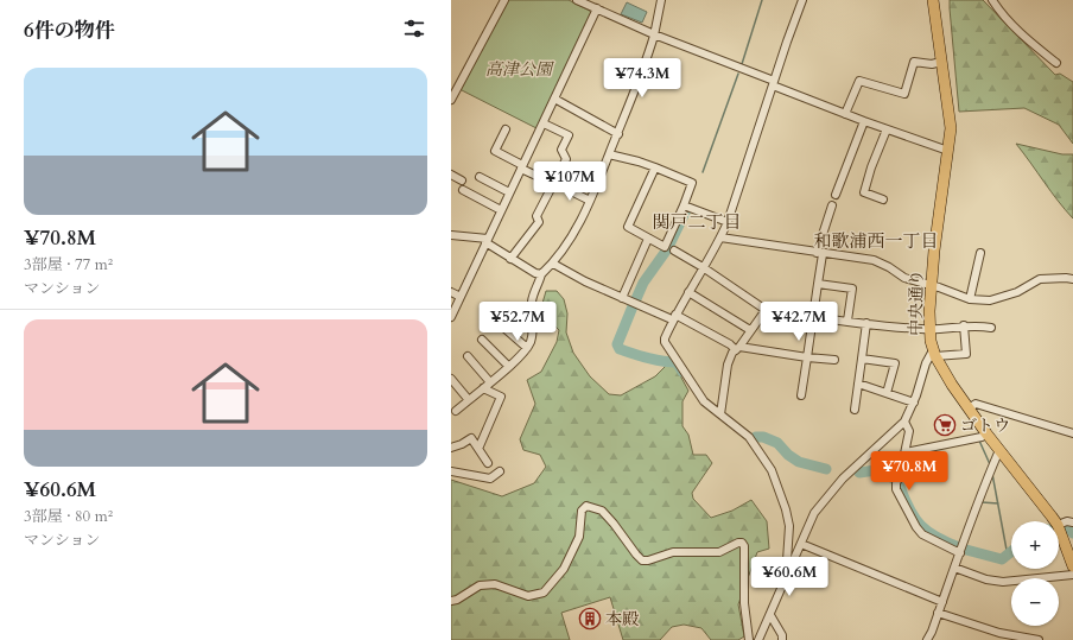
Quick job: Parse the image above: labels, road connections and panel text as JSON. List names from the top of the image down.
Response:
{
  "streets": {
    "highway": ["中央通り"]
  },
  "districts": ["関戸二丁目", "和歌浦西一丁目"],
  "parks": ["高津公園"],
  "places": {
    "supermarket": ["ゴトウ"],
    "building": ["本殿"]
  },
  "page": {
    "heading": "6件の物件",
    "list": [
      {
        "name": "¥70.8M",
        "note": "3部屋 · 77 m² · マンション"
      },
      {
        "name": "¥60.6M",
        "note": "3部屋 · 80 m² · マンション"
      }
    ],
    "price": [
      "¥74.3M",
      "¥107M",
      "¥52.7M",
      "¥42.7M",
      "¥70.8M",
      "¥60.6M"
    ],
    "map_buttons": ["+", "−"]
  }
}
